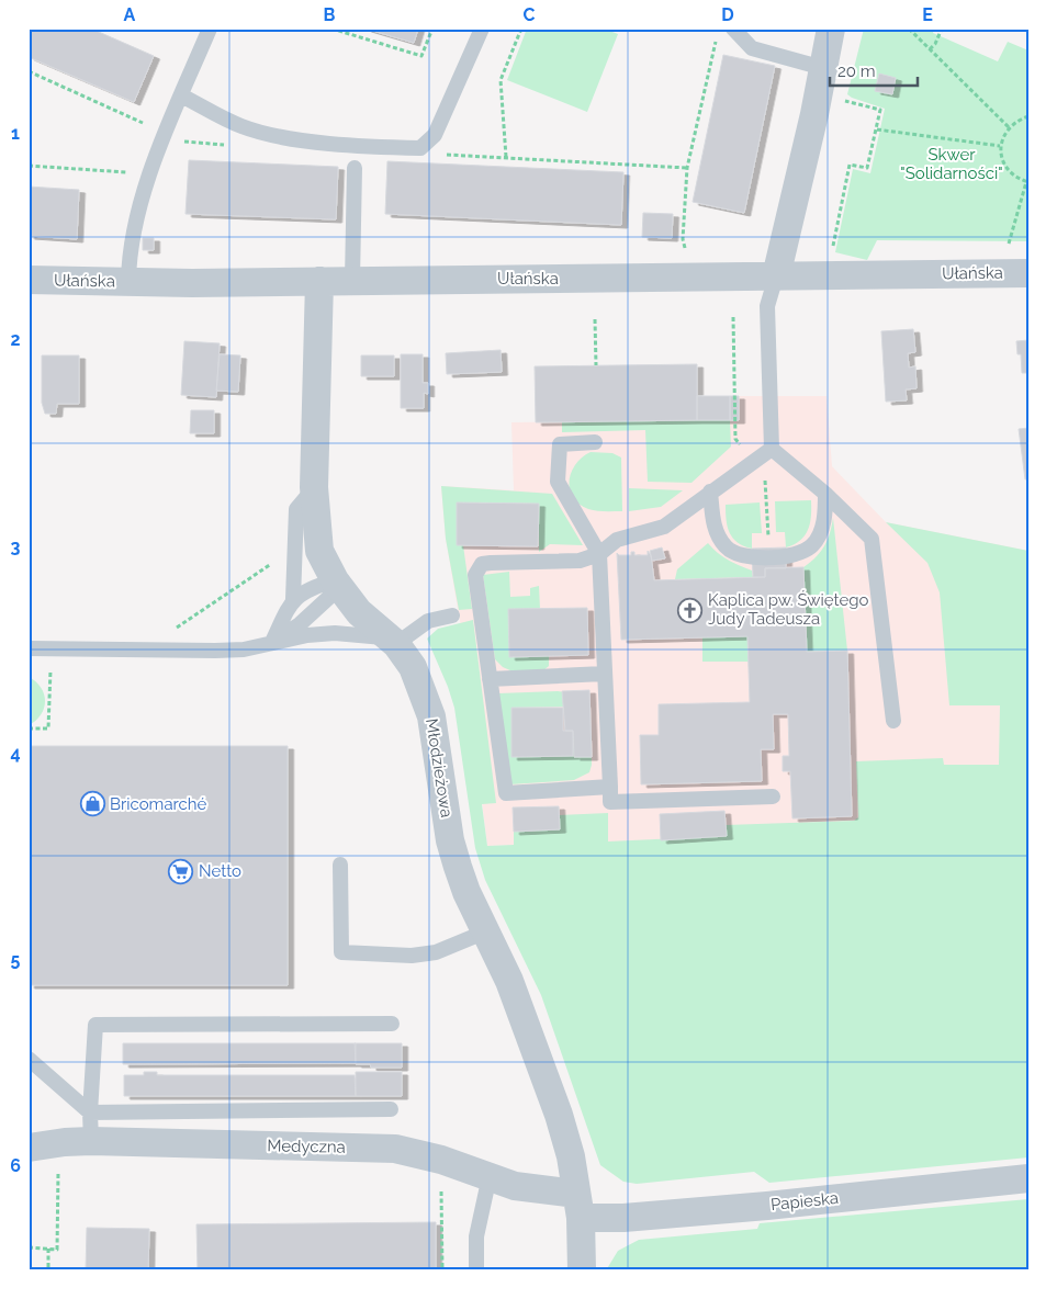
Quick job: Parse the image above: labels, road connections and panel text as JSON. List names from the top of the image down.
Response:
{
  "streets": {
    "street": [
      "Ułańska",
      "Młodzieżowa",
      "Medyczna",
      "Papieska"
    ]
  },
  "crossings": [
    ["Ułańska", "Młodzieżowa"],
    ["Młodzieżowa", "Medyczna"],
    ["Młodzieżowa", "Papieska"],
    ["Medyczna", "Papieska"]
  ],
  "parks": ["Skwer \"Solidarności\""],
  "places": {
    "church": ["Kaplica pw. Świętego Judy Tadeusza"],
    "shop": ["Bricomarché"],
    "supermarket": ["Netto"]
  },
  "scale_bar": "20 m",
  "grid": {
    "columns": [
      "A",
      "B",
      "C",
      "D",
      "E"
    ],
    "rows": [
      "1",
      "2",
      "3",
      "4",
      "5",
      "6"
    ]
  }
}
